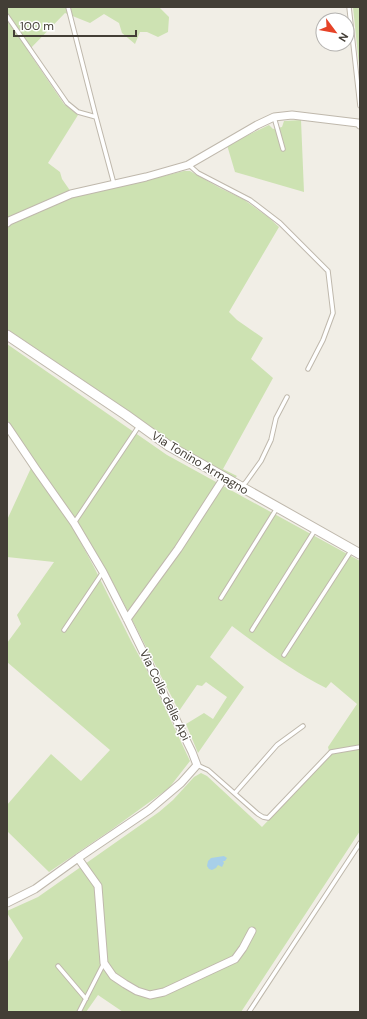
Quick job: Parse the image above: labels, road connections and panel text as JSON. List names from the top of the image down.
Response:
{
  "streets": {
    "street": ["Via Tonino Armagno", "Via Colle delle Api"]
  },
  "scale_bar": "100 m",
  "north": "bottom right"
}
